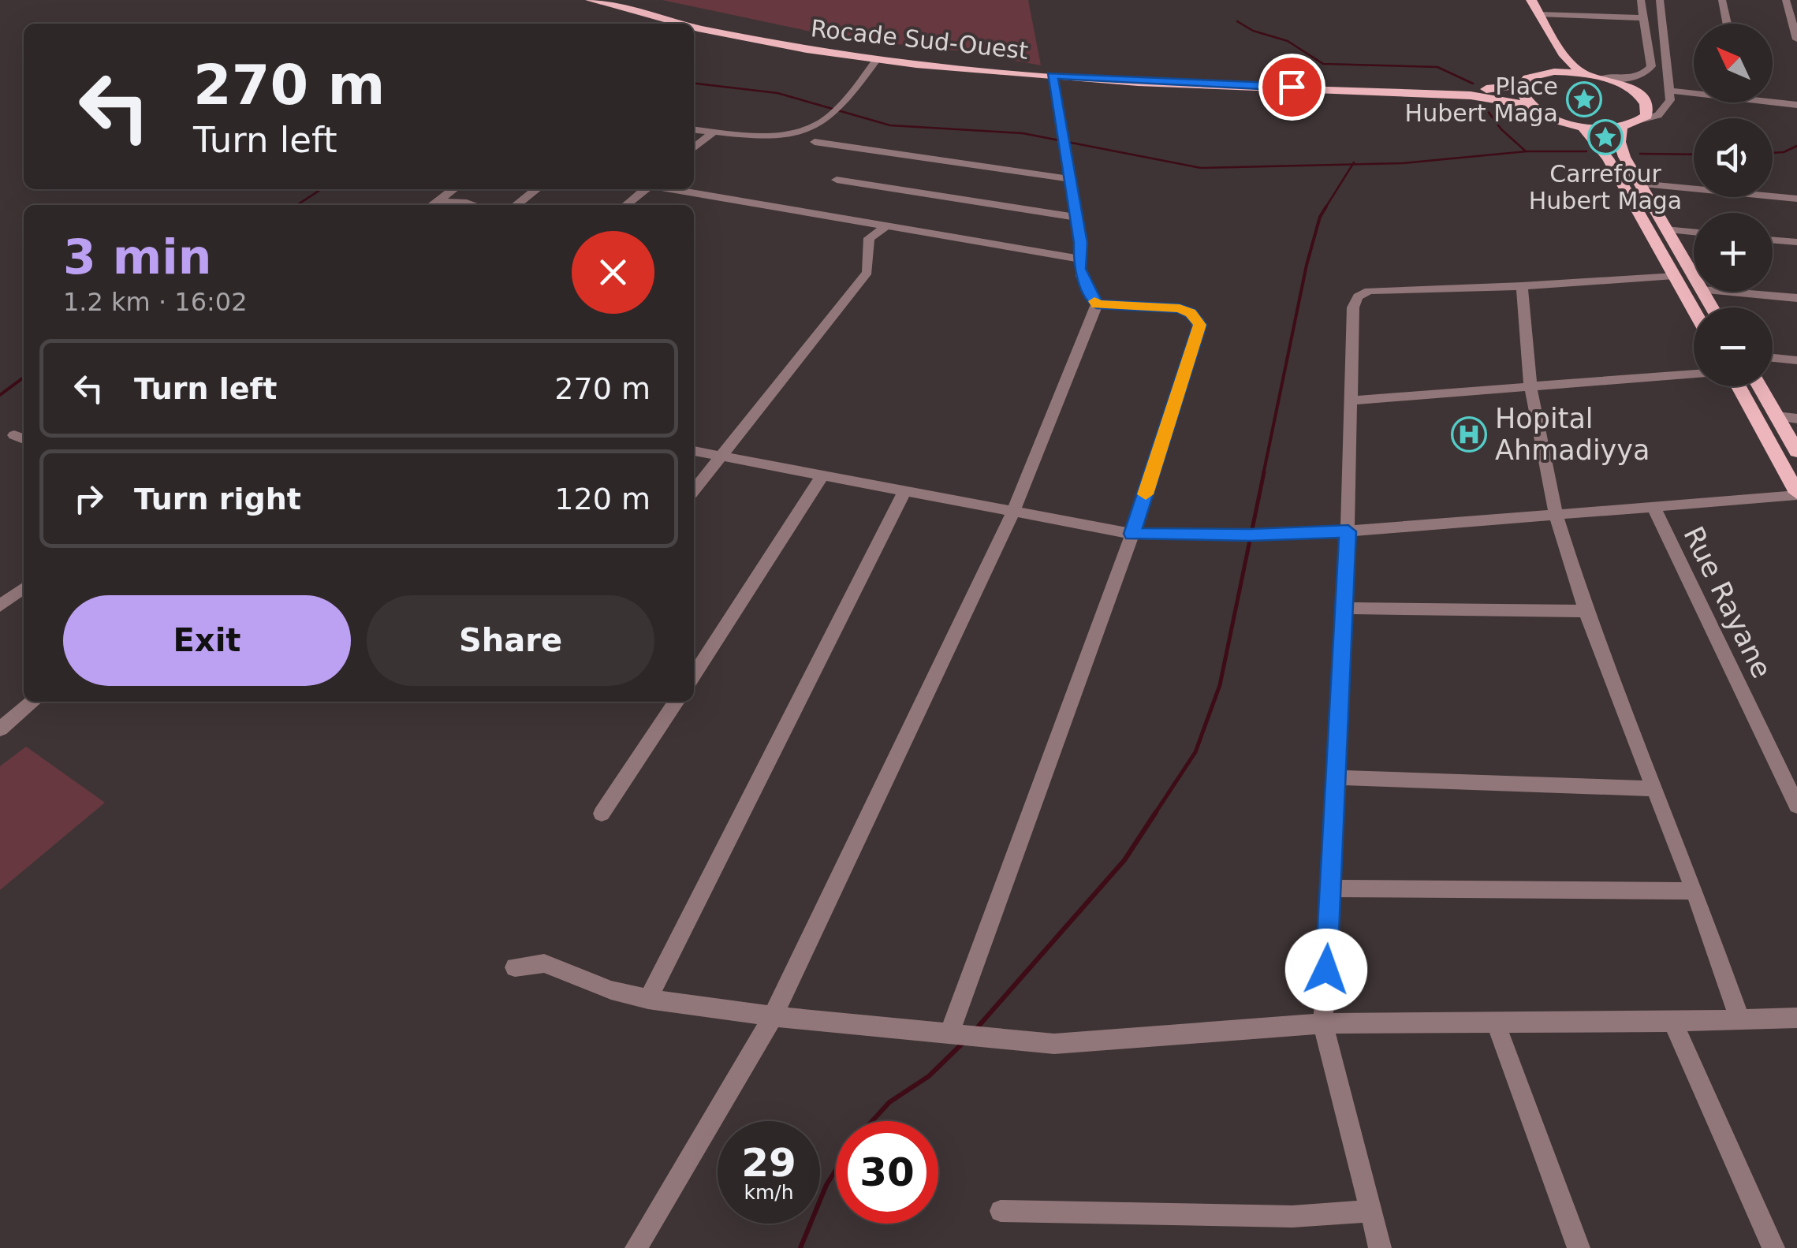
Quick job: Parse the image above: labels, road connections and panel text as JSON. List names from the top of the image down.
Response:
{
  "streets": {
    "main road": ["Rocade Sud-Ouest"],
    "street": ["Rue Rayane"]
  },
  "places": {
    "place": ["Place Hubert Maga", "Carrefour Hubert Maga"],
    "hospital": ["Hopital Ahmadiyya"]
  },
  "north": "top left",
  "page": {
    "map_buttons": ["+", "−"],
    "turn": ["270 m", "Turn left"],
    "heading": ["3 min", "1.2 km · 16:02"],
    "list": [
      {
        "name": "Turn left",
        "value": "270 m"
      },
      {
        "name": "Turn right",
        "value": "120 m"
      }
    ],
    "buttons": ["Exit", "Share"],
    "speed": "29 km/h",
    "limit": "30"
  }
}
